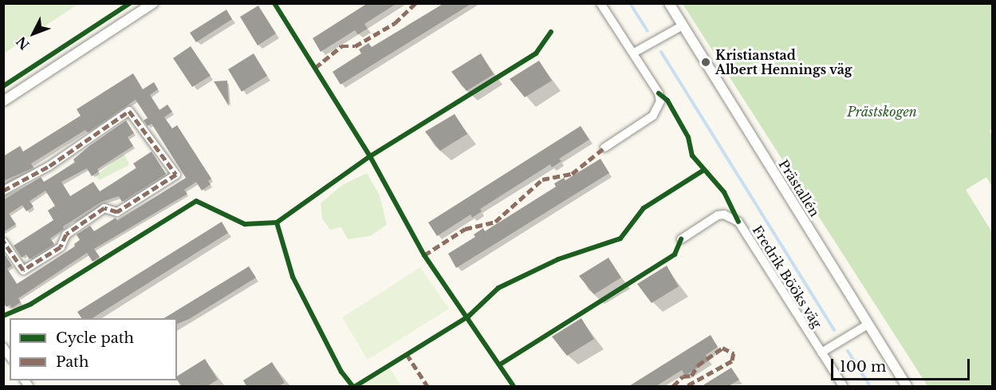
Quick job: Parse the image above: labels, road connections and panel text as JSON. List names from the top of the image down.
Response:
{
  "streets": {
    "street": ["Prästallén", "Fredrik Bööks väg"]
  },
  "parks": ["Prästskogen"],
  "places": ["Kristianstad Albert Hennings väg"],
  "legend": ["Cycle path", "Path"],
  "scale_bar": "100 m",
  "north": "bottom left"
}
